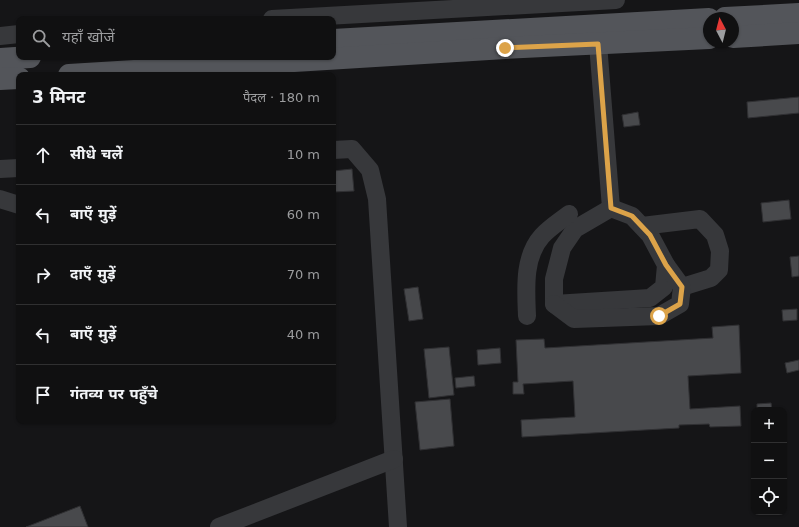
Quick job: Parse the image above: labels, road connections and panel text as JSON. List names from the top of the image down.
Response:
{
  "north": "top",
  "page": {
    "search": "यहाँ खोजें",
    "heading": ["3 मिनट", "पैदल · 180 m"],
    "list": [
      ["सीधे चलें", "10 m"],
      ["बाएँ मुड़ें", "60 m"],
      ["दाएँ मुड़ें", "70 m"],
      ["बाएँ मुड़ें", "40 m"],
      "गंतव्य पर पहुँचे"
    ],
    "map_buttons": ["+", "−"]
  }
}
